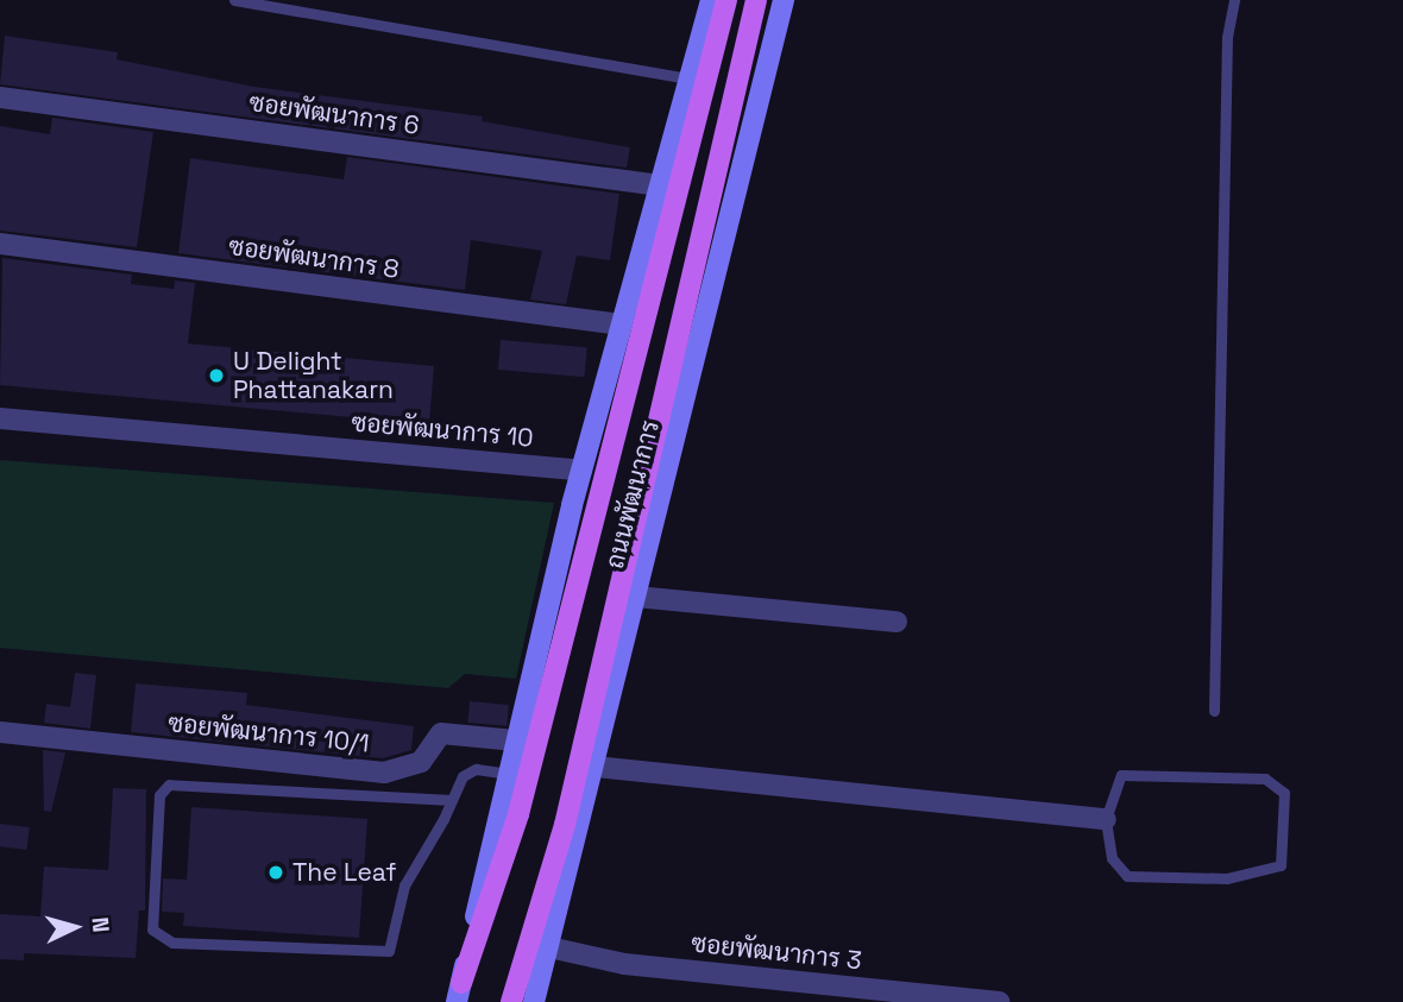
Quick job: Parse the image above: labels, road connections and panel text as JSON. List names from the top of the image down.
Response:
{
  "streets": {
    "main road": ["ถนนพัฒนาการ"],
    "street": [
      "ซอยพัฒนาการ 6",
      "ซอยพัฒนาการ 8",
      "ซอยพัฒนาการ 10",
      "ซอยพัฒนาการ 10/1",
      "ซอยพัฒนาการ 3"
    ]
  },
  "crossings": [
    ["ซอยพัฒนาการ 6", "ถนนพัฒนาการ"],
    ["ซอยพัฒนาการ 8", "ถนนพัฒนาการ"],
    ["ซอยพัฒนาการ 10", "ถนนพัฒนาการ"],
    ["ถนนพัฒนาการ", "ซอยพัฒนาการ 10/1"],
    ["ถนนพัฒนาการ", "ซอยพัฒนาการ 3"]
  ],
  "places": ["U Delight Phattanakarn", "The Leaf"],
  "north": "right"
}
